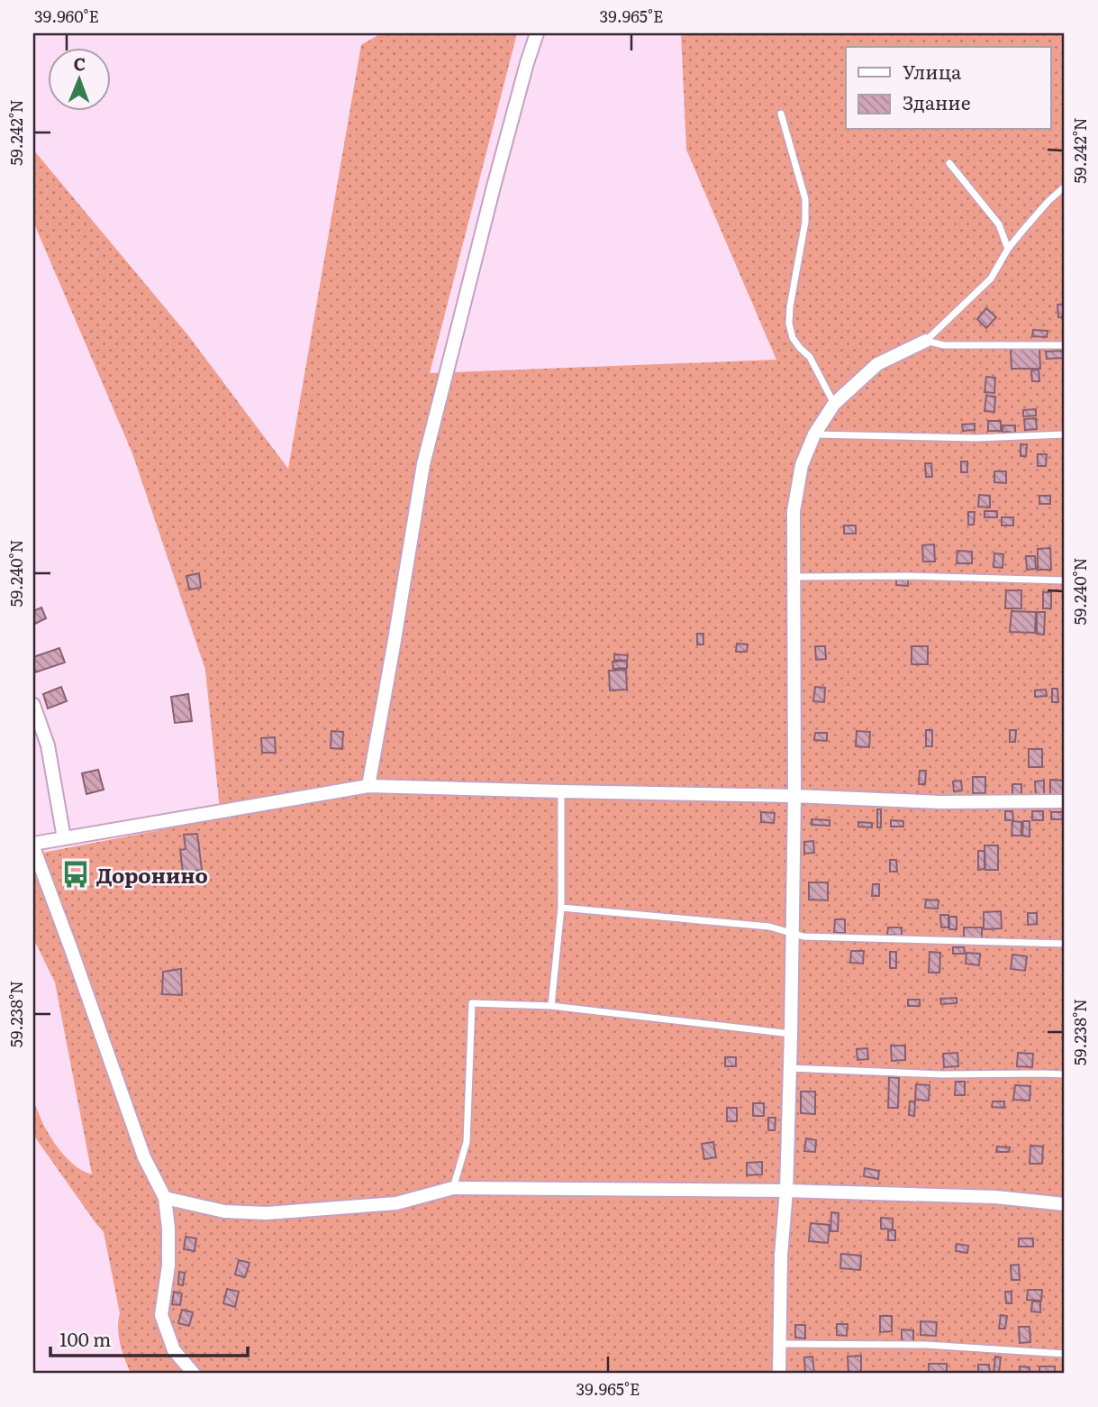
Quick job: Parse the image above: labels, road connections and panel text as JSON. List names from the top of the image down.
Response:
{
  "places": {
    "bus stop": ["Доронино"]
  },
  "legend": ["Улица", "Здание"],
  "scale_bar": "100 m",
  "north": "top",
  "coordinates": [
    "39.960°E",
    "39.965°E",
    "59.242°N",
    "59.240°N",
    "59.238°N"
  ]
}
